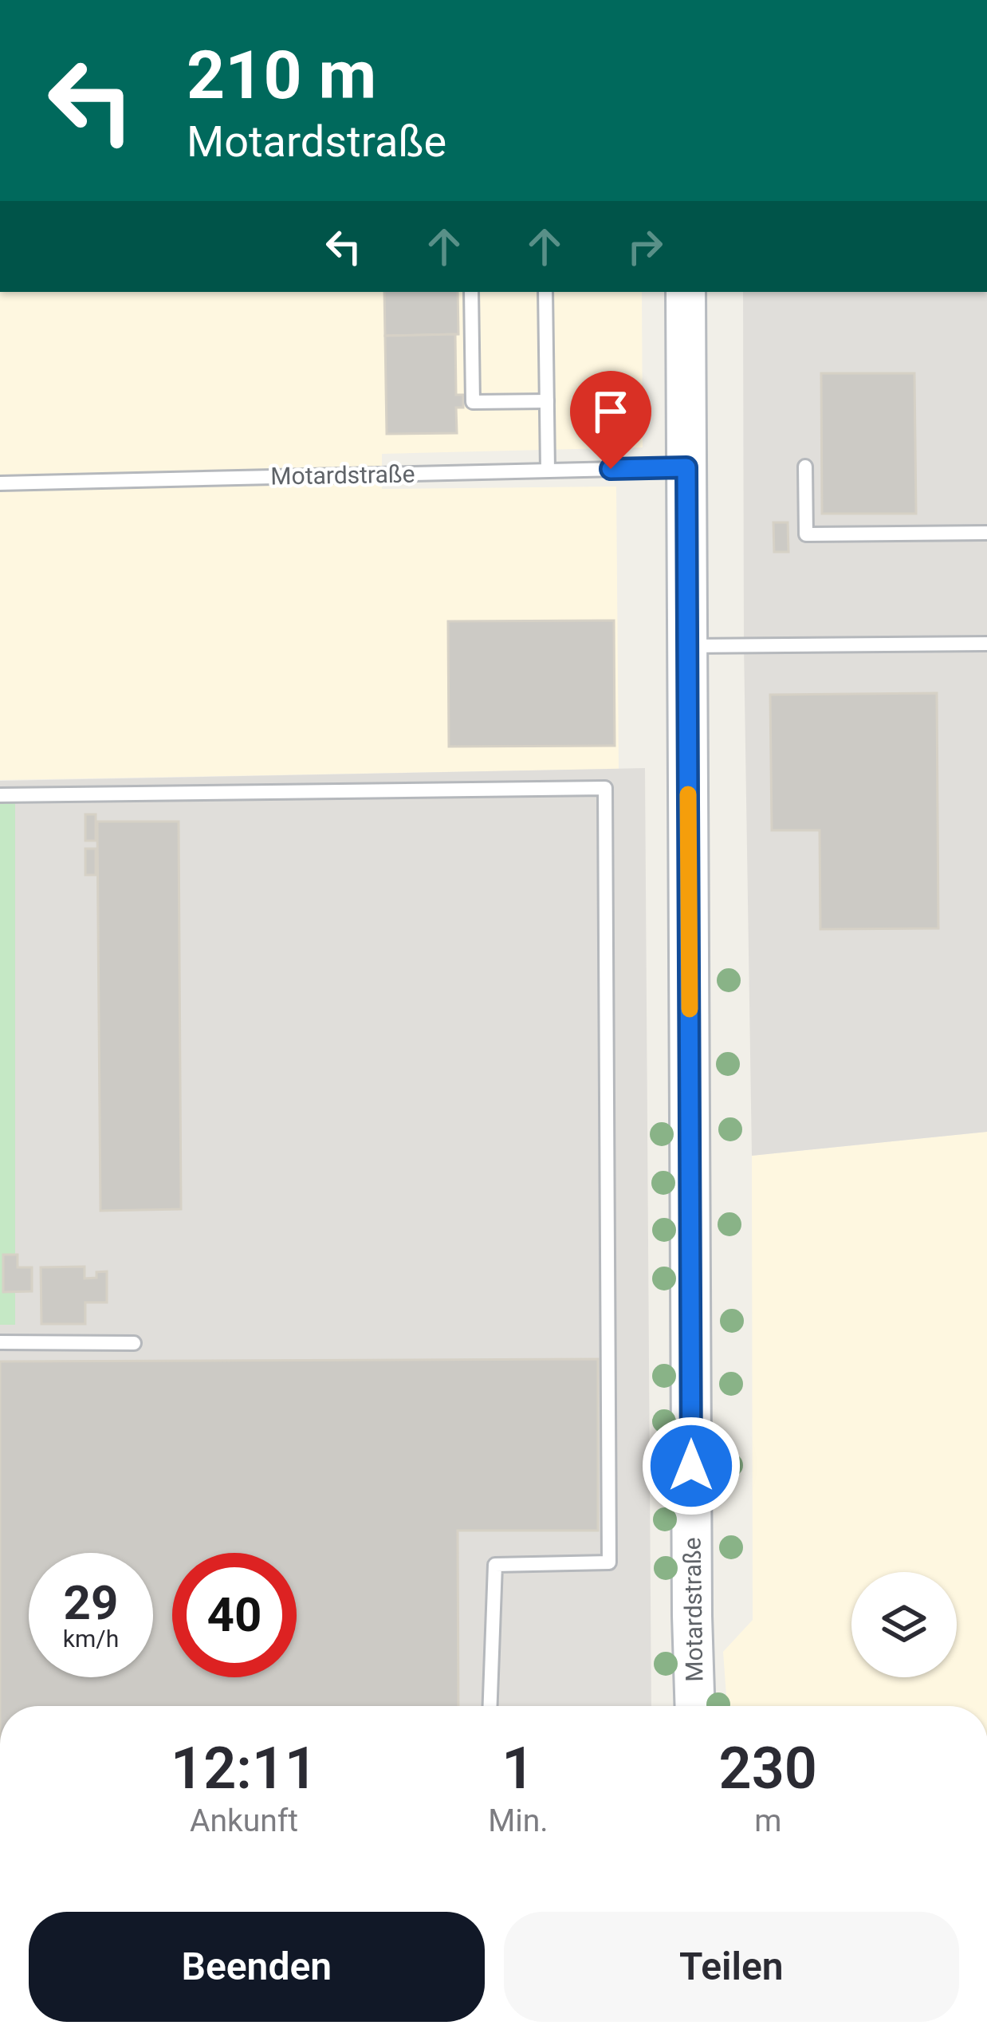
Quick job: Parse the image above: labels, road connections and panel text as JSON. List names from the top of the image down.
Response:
{
  "streets": {
    "street": ["Motardstraße"]
  },
  "page": {
    "turn": ["210 m", "Motardstraße"],
    "speed": "29 km/h",
    "limit": "40",
    "eta": [
      "12:11",
      "Ankunft",
      "1",
      "Min.",
      "230",
      "m"
    ],
    "buttons": ["Beenden", "Teilen"]
  }
}
